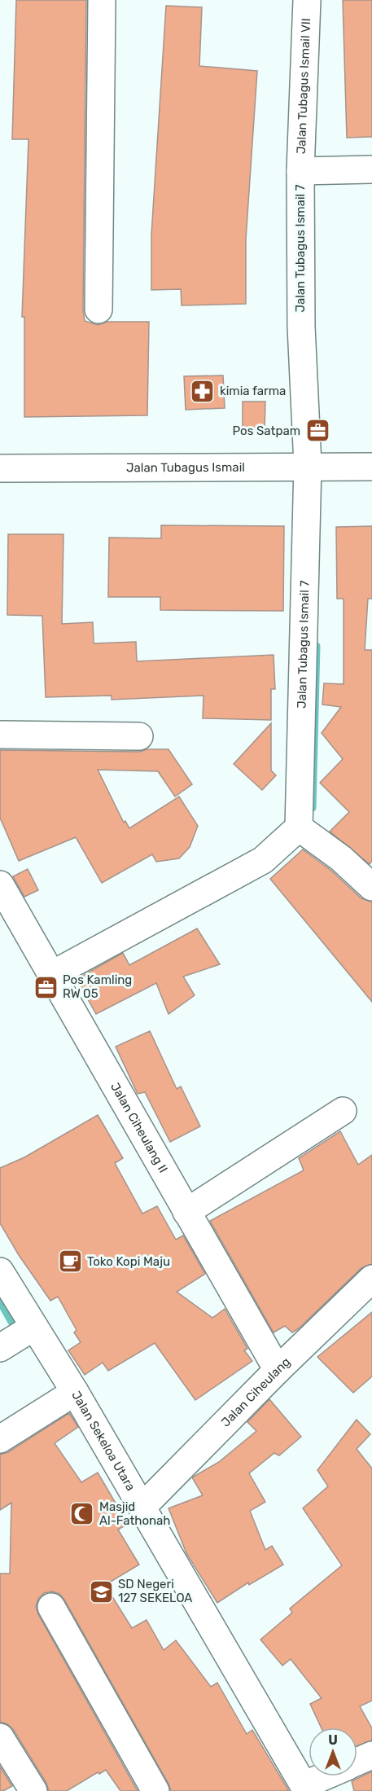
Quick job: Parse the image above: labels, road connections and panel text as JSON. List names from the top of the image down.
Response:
{
  "streets": {
    "street": [
      "Jalan Tubagus Ismail VII",
      "Jalan Tubagus Ismail 7",
      "Jalan Tubagus Ismail",
      "Jalan Ciheulang II",
      "Jalan Ciheulang",
      "Jalan Sekeloa Utara"
    ]
  },
  "crossings": [
    ["Jalan Tubagus Ismail VII", "Jalan Tubagus Ismail 7"],
    ["Jalan Tubagus Ismail 7", "Jalan Tubagus Ismail"],
    ["Jalan Ciheulang II", "Jalan Ciheulang"],
    ["Jalan Ciheulang", "Jalan Sekeloa Utara"]
  ],
  "places": {
    "pharmacy": ["kimia farma"],
    "office": ["Pos Satpam", "Pos Kamling RW 05"],
    "cafe": ["Toko Kopi Maju"],
    "mosque": ["Masjid Al-Fathonah"],
    "school or university": ["SD Negeri 127 SEKELOA"]
  },
  "north": "top"
}
